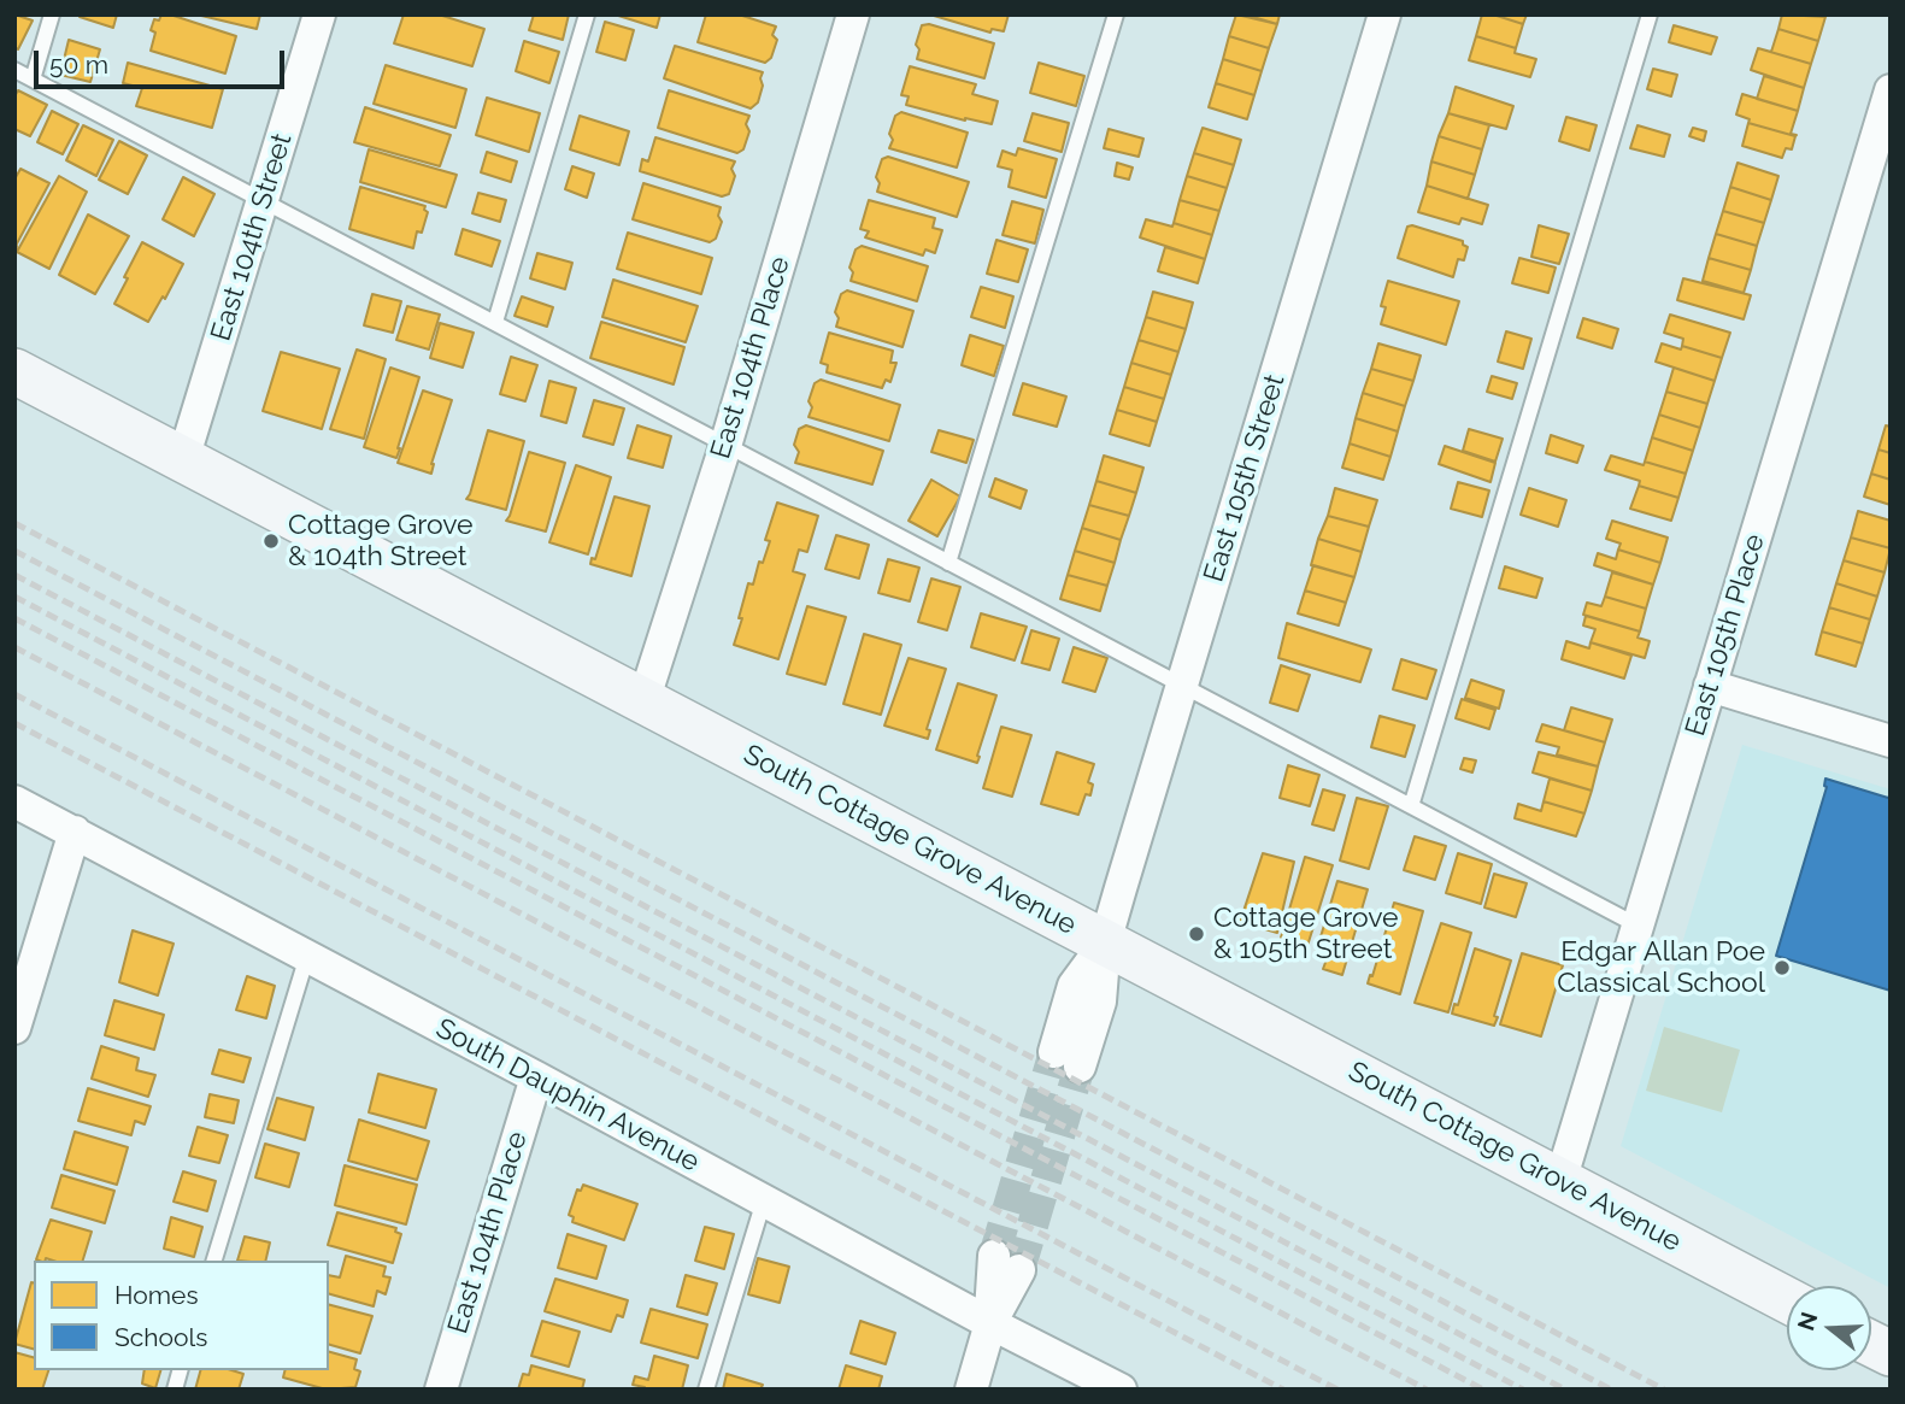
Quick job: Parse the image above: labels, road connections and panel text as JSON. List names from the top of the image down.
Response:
{
  "streets": {
    "street": [
      "East 104th Street",
      "East 104th Place",
      "East 105th Street",
      "East 105th Place",
      "South Cottage Grove Avenue",
      "South Dauphin Avenue"
    ]
  },
  "crossings": [
    ["East 104th Street", "South Cottage Grove Avenue"],
    ["East 104th Place", "South Cottage Grove Avenue"],
    ["East 104th Place", "South Dauphin Avenue"],
    ["East 105th Street", "South Cottage Grove Avenue"],
    ["East 105th Place", "South Cottage Grove Avenue"]
  ],
  "places": ["Cottage Grove & 104th Street", "Cottage Grove & 105th Street", "Edgar Allan Poe Classical School"],
  "legend": ["Homes", "Schools"],
  "scale_bar": "50 m",
  "north": "left"
}
